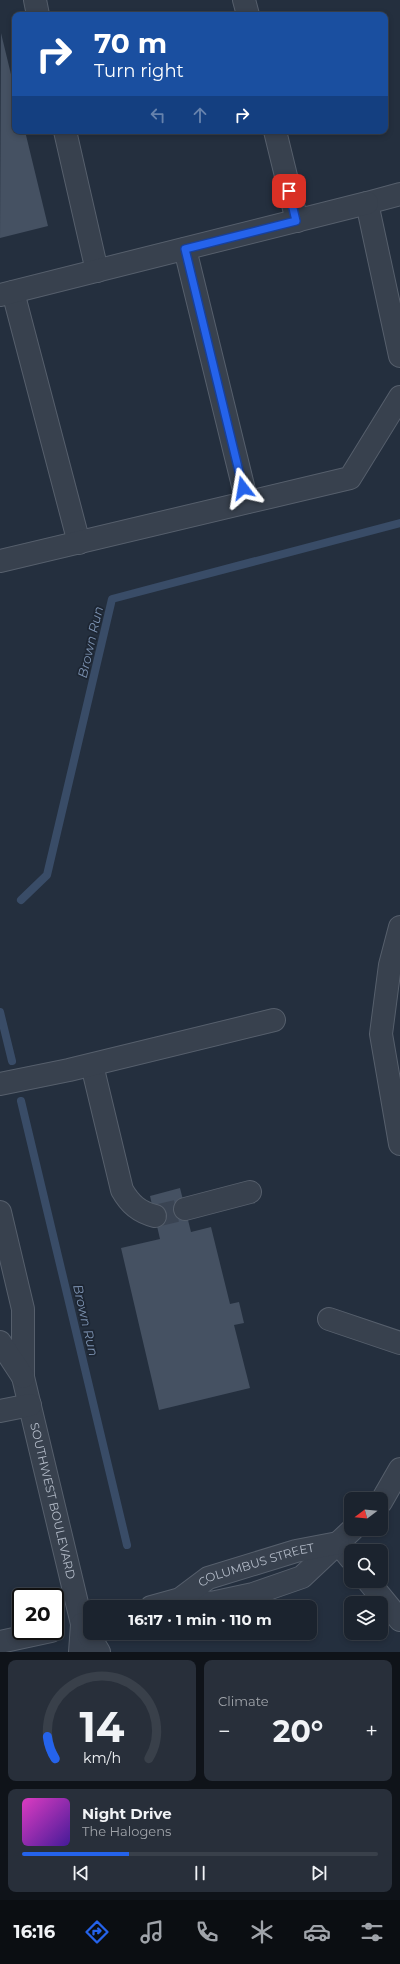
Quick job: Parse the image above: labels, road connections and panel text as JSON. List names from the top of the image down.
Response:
{
  "streets": {
    "street": ["SOUTHWEST BOULEVARD", "COLUMBUS STREET"]
  },
  "water": ["Brown Run"],
  "north": "left",
  "page": {
    "turn": ["70 m", "Turn right"],
    "limit": "20",
    "trip": "16:17 · 1 min · 110 m",
    "tile": "Climate",
    "heat": ["−", "20°", "+"],
    "song": ["Night Drive", "The Halogens"],
    "tabs": "16:16",
    "gauge": ["14", "km/h"]
  }
}
